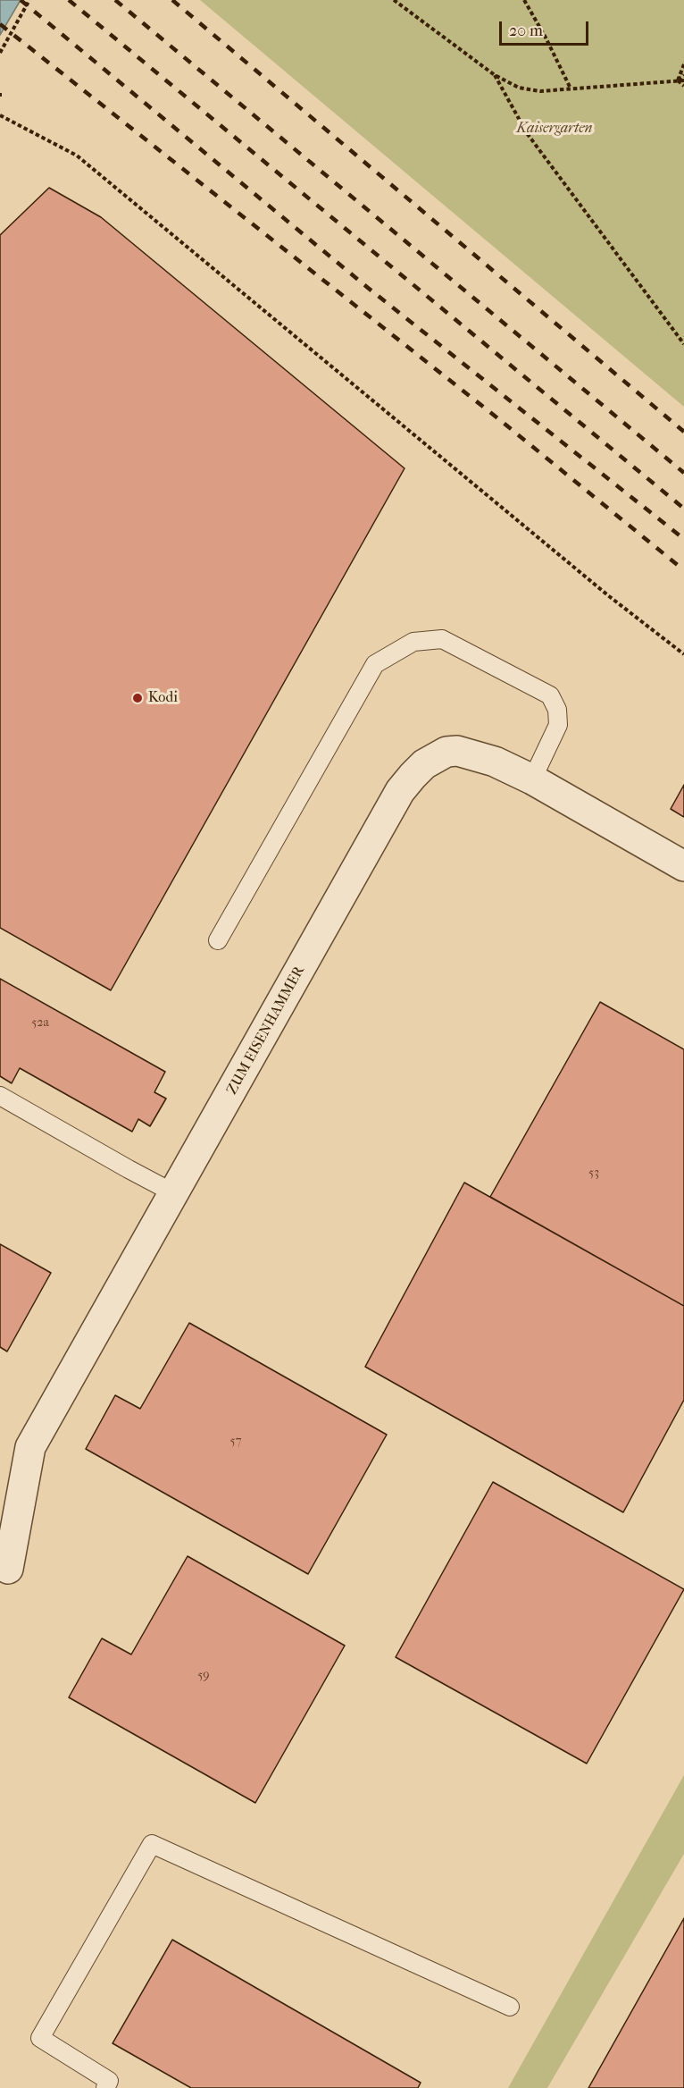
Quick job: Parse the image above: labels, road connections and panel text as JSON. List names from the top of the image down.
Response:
{
  "streets": {
    "street": ["ZUM EISENHAMMER"]
  },
  "parks": ["Kaisergarten"],
  "places": ["Kodi"],
  "house_numbers": [
    "52a",
    "53",
    "57",
    "59"
  ],
  "scale_bar": "20 m"
}
